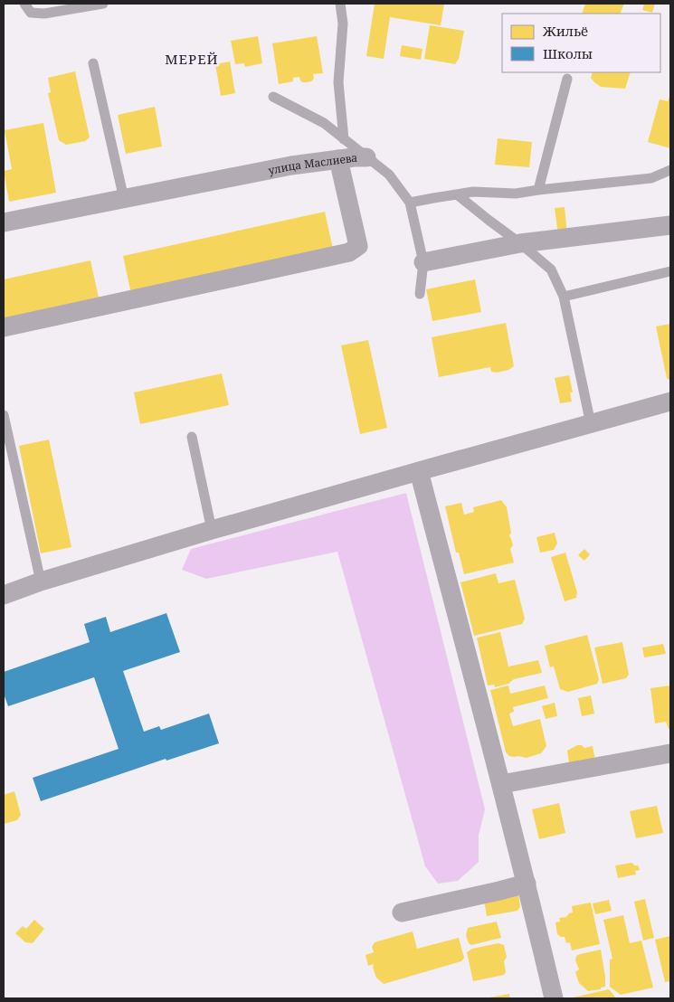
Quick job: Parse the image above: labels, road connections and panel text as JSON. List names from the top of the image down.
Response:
{
  "streets": {
    "street": ["улица Маслиева"]
  },
  "districts": ["МЕРЕЙ"],
  "legend": ["Жильё", "Школы"]
}
